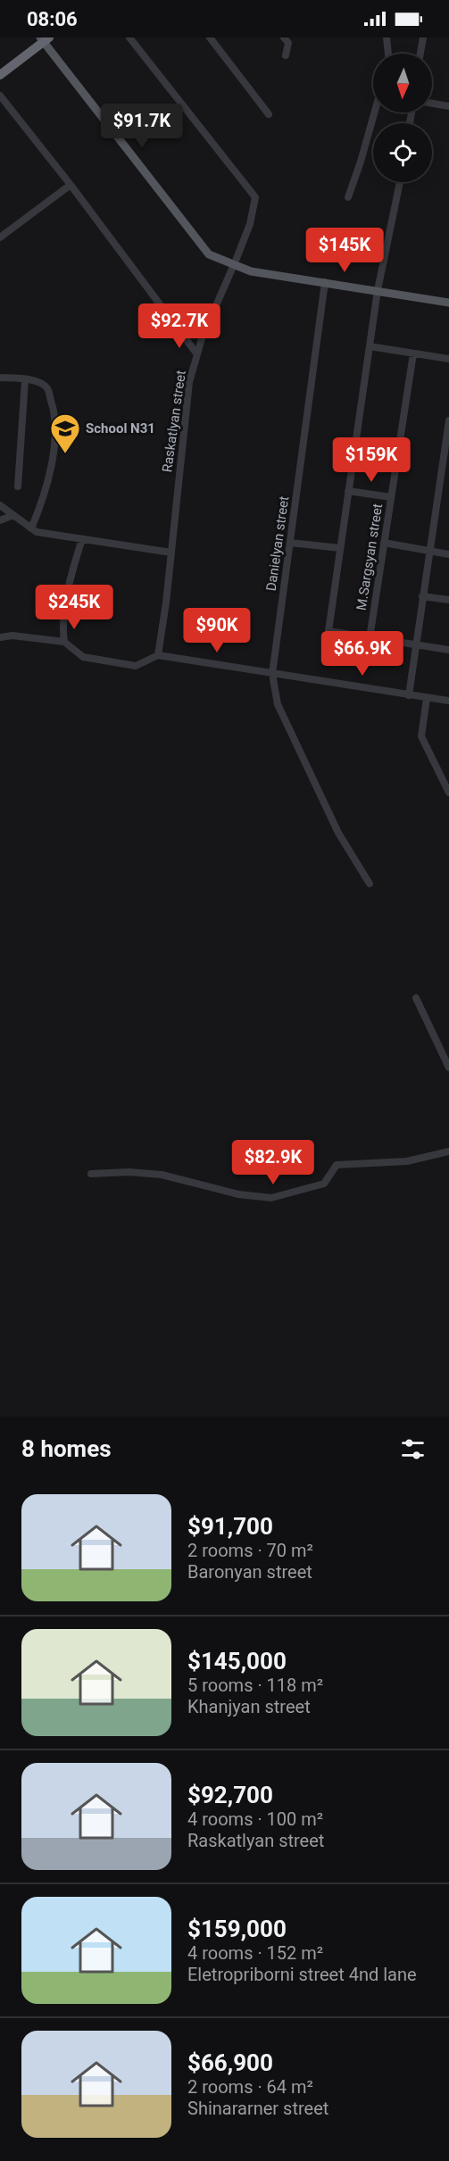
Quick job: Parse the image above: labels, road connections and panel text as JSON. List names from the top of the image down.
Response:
{
  "streets": {
    "street": ["Raskatlyan street", "Danielyan street", "M.Sargsyan street"]
  },
  "places": {
    "school or university": ["School N31"]
  },
  "north": "bottom",
  "page": {
    "status": "08:06",
    "price": [
      "$91.7K",
      "$145K",
      "$92.7K",
      "$159K",
      "$245K",
      "$90K",
      "$66.9K",
      "$82.9K"
    ],
    "heading": "8 homes",
    "list": [
      {
        "name": "$91,700",
        "note": "2 rooms · 70 m² · Baronyan street"
      },
      {
        "name": "$145,000",
        "note": "5 rooms · 118 m² · Khanjyan street"
      },
      {
        "name": "$92,700",
        "note": "4 rooms · 100 m² · Raskatlyan street"
      },
      {
        "name": "$159,000",
        "note": "4 rooms · 152 m² · Eletropriborni street 4nd lane"
      },
      {
        "name": "$66,900",
        "note": "2 rooms · 64 m² · Shinararner street"
      }
    ]
  }
}
